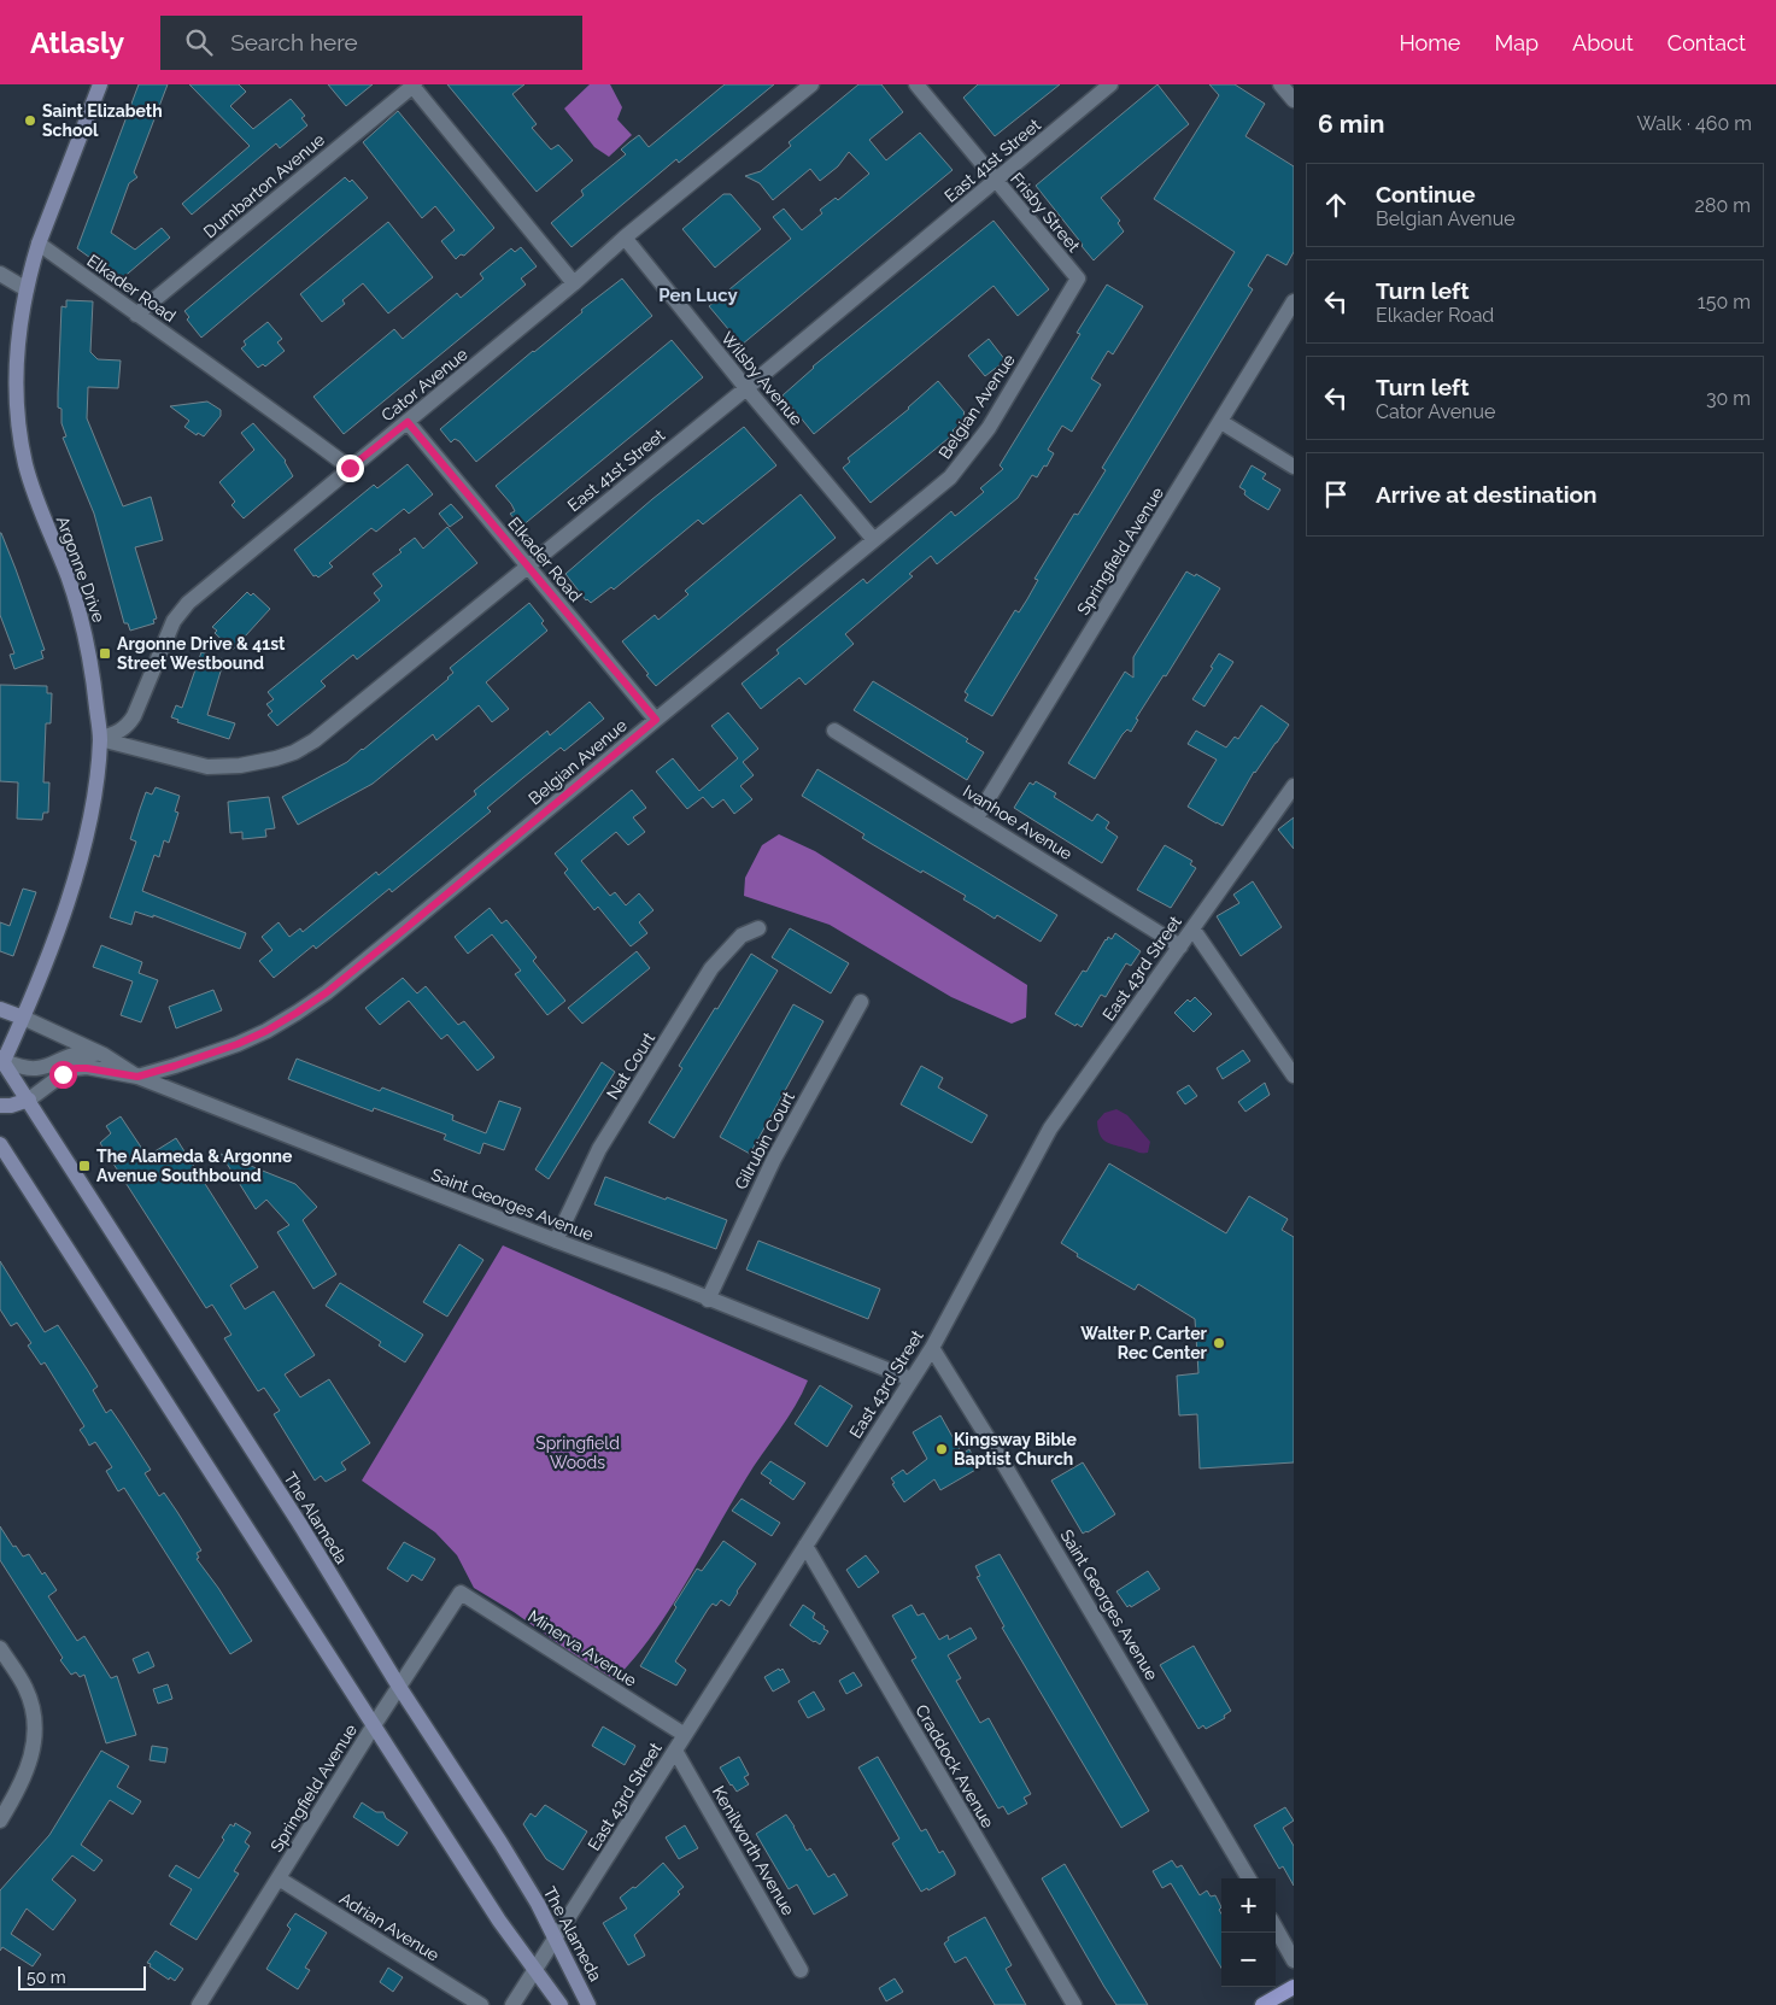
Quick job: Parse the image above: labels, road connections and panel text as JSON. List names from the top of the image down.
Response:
{
  "streets": {
    "main road": ["Argonne Drive", "The Alameda"],
    "street": [
      "East 41st Street",
      "Dumbarton Avenue",
      "Frisby Street",
      "Elkader Road",
      "Wilsby Avenue",
      "Cator Avenue",
      "Belgian Avenue",
      "Springfield Avenue",
      "Ivanhoe Avenue",
      "East 43rd Street",
      "Nat Court",
      "Gilrubin Court",
      "Saint Georges Avenue",
      "Minerva Avenue",
      "Craddock Avenue",
      "Kenilworth Avenue",
      "Adrian Avenue"
    ]
  },
  "crossings": [
    ["East 41st Street", "Frisby Street"],
    ["East 41st Street", "Elkader Road"],
    ["East 41st Street", "Wilsby Avenue"],
    ["East 41st Street", "Cator Avenue"],
    ["East 41st Street", "Argonne Drive"],
    ["Dumbarton Avenue", "Elkader Road"],
    ["Frisby Street", "Belgian Avenue"],
    ["Elkader Road", "Cator Avenue"],
    ["Elkader Road", "Belgian Avenue"],
    ["Elkader Road", "Argonne Drive"],
    ["Wilsby Avenue", "Cator Avenue"],
    ["Wilsby Avenue", "Belgian Avenue"],
    ["Cator Avenue", "Argonne Drive"],
    ["Belgian Avenue", "Saint Georges Avenue"],
    ["Belgian Avenue", "The Alameda"],
    ["Springfield Avenue", "Ivanhoe Avenue"],
    ["Springfield Avenue", "The Alameda"],
    ["Springfield Avenue", "Minerva Avenue"],
    ["Springfield Avenue", "Adrian Avenue"],
    ["Argonne Drive", "Saint Georges Avenue"],
    ["Argonne Drive", "The Alameda"],
    ["Ivanhoe Avenue", "East 43rd Street"],
    ["East 43rd Street", "Saint Georges Avenue"],
    ["East 43rd Street", "The Alameda"],
    ["East 43rd Street", "Minerva Avenue"],
    ["East 43rd Street", "Craddock Avenue"],
    ["East 43rd Street", "Kenilworth Avenue"],
    ["Nat Court", "Saint Georges Avenue"],
    ["Gilrubin Court", "Saint Georges Avenue"]
  ],
  "districts": ["Pen Lucy"],
  "parks": ["Springfield Woods"],
  "places": {
    "other": ["Saint Elizabeth School", "Walter P. Carter Rec Center", "Kingsway Bible Baptist Church"],
    "transit": ["Argonne Drive & 41st Street Westbound", "The Alameda & Argonne Avenue Southbound"]
  },
  "scale_bar": "50 m",
  "page": {
    "header": "Atlasly",
    "search": "Search here",
    "nav": [
      "Home",
      "Map",
      "About",
      "Contact"
    ],
    "heading": ["6 min", "Walk · 460 m"],
    "list": [
      ["Continue", "Belgian Avenue", "280 m"],
      ["Turn left", "Elkader Road", "150 m"],
      ["Turn left", "Cator Avenue", "30 m"],
      "Arrive at destination"
    ],
    "map_buttons": ["+", "−"],
    "scale": "50 m"
  }
}
